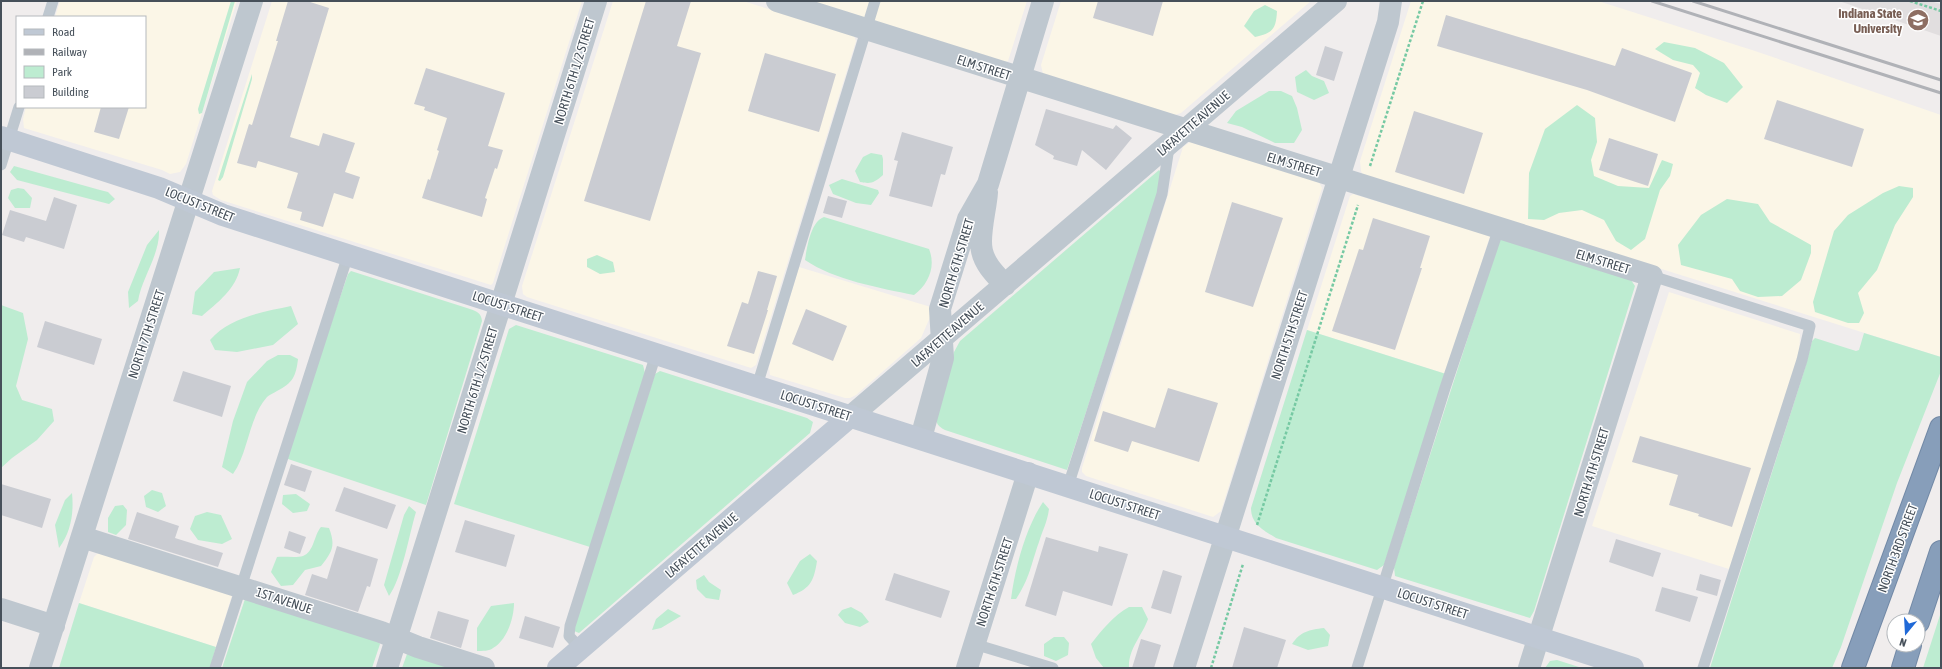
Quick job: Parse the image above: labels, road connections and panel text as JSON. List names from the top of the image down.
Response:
{
  "streets": {
    "highway": ["NORTH 3RD STREET"],
    "street": [
      "ELM STREET",
      "NORTH 6TH 1/2 STREET",
      "LAFAYETTE AVENUE",
      "LOCUST STREET",
      "NORTH 6TH STREET",
      "NORTH 7TH STREET",
      "NORTH 5TH STREET",
      "NORTH 4TH STREET",
      "1ST AVENUE"
    ]
  },
  "crossings": [
    ["ELM STREET", "LAFAYETTE AVENUE"],
    ["ELM STREET", "NORTH 6TH STREET"],
    ["ELM STREET", "NORTH 5TH STREET"],
    ["ELM STREET", "NORTH 4TH STREET"],
    ["NORTH 6TH 1/2 STREET", "LOCUST STREET"],
    ["NORTH 6TH 1/2 STREET", "1ST AVENUE"],
    ["LAFAYETTE AVENUE", "LOCUST STREET"],
    ["LAFAYETTE AVENUE", "NORTH 6TH STREET"],
    ["LOCUST STREET", "NORTH 6TH STREET"],
    ["LOCUST STREET", "NORTH 7TH STREET"],
    ["LOCUST STREET", "NORTH 5TH STREET"],
    ["LOCUST STREET", "NORTH 4TH STREET"],
    ["NORTH 7TH STREET", "1ST AVENUE"]
  ],
  "places": {
    "school or university": ["Indiana State University"]
  },
  "legend": [
    "Road",
    "Railway",
    "Park",
    "Building"
  ],
  "north": "bottom"
}
